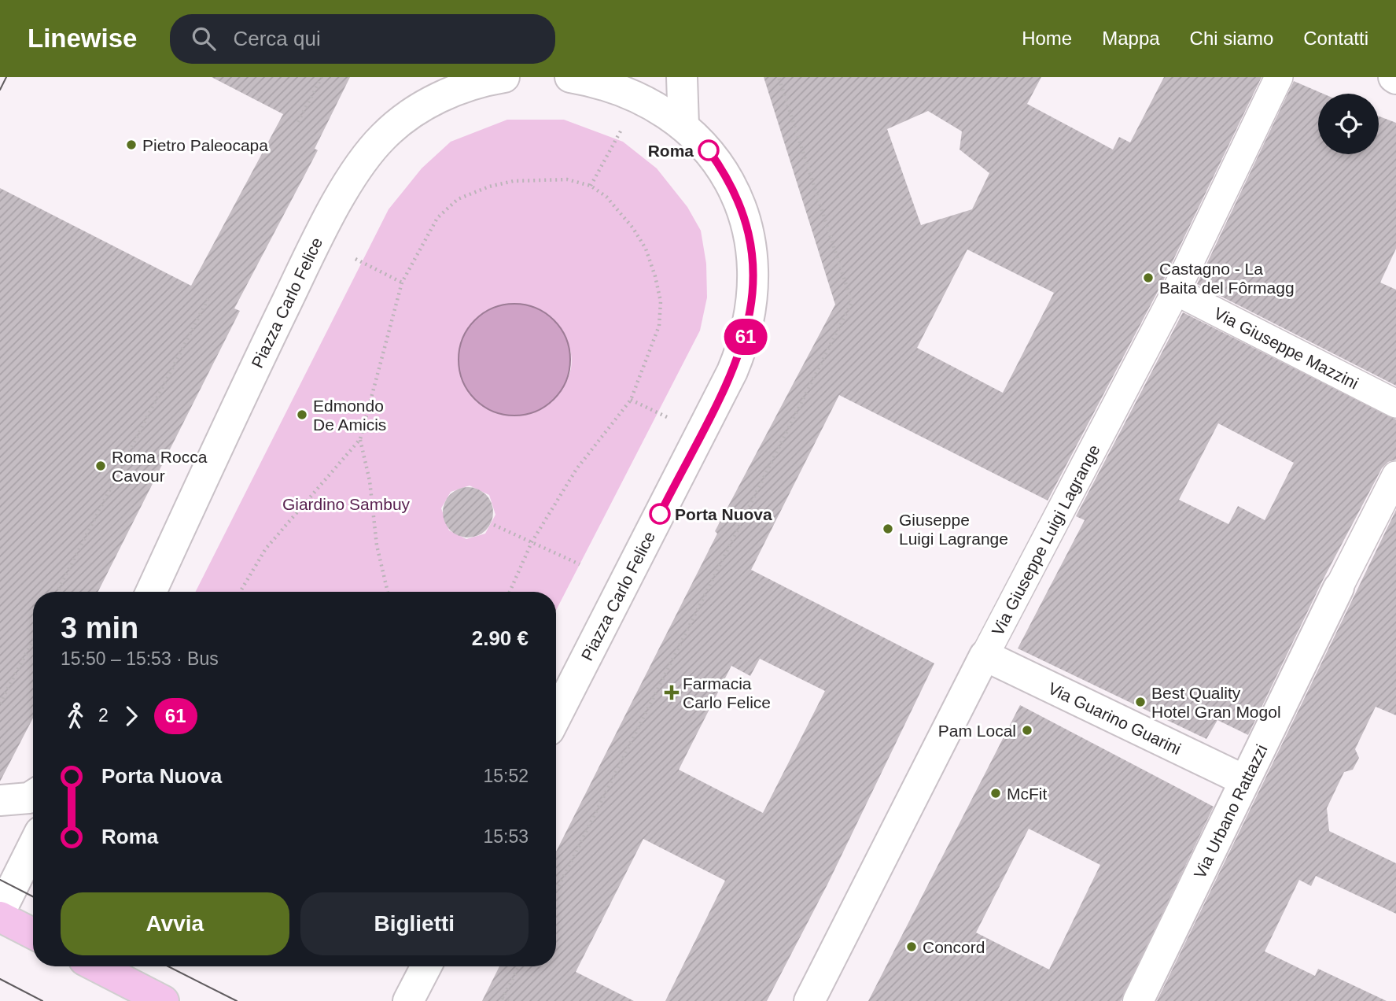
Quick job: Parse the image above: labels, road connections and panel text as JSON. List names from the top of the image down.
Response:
{
  "streets": {
    "street": [
      "Piazza Carlo Felice",
      "Via Giuseppe Mazzini",
      "Via Giuseppe Luigi Lagrange",
      "Via Guarino Guarini",
      "Via Urbano Rattazzi"
    ]
  },
  "crossings": [
    ["Via Giuseppe Mazzini", "Via Giuseppe Luigi Lagrange"],
    ["Via Giuseppe Luigi Lagrange", "Via Guarino Guarini"],
    ["Via Guarino Guarini", "Via Urbano Rattazzi"]
  ],
  "parks": ["Giardino Sambuy"],
  "places": {
    "other": [
      "Pietro Paleocapa",
      "Roma",
      "Castagno - La Baita del Fôrmagg",
      "Edmondo De Amicis",
      "Roma Rocca Cavour",
      "Porta Nuova",
      "Giuseppe Luigi Lagrange",
      "Best Quality Hotel Gran Mogol",
      "Pam Local",
      "McFit",
      "Concord"
    ],
    "health": ["Farmacia Carlo Felice"]
  },
  "lines": ["bus line 61"],
  "page": {
    "header": "Linewise",
    "search": "Cerca qui",
    "nav": [
      "Home",
      "Mappa",
      "Chi siamo",
      "Contatti"
    ],
    "on_map": "61",
    "heading": ["3 min", "15:50 – 15:53 · Bus", "2.90 €"],
    "legs": ["2", "61"],
    "list": [
      {
        "name": "Porta Nuova",
        "value": "15:52"
      },
      {
        "name": "Roma",
        "value": "15:53"
      }
    ],
    "buttons": ["Avvia", "Biglietti"]
  }
}
